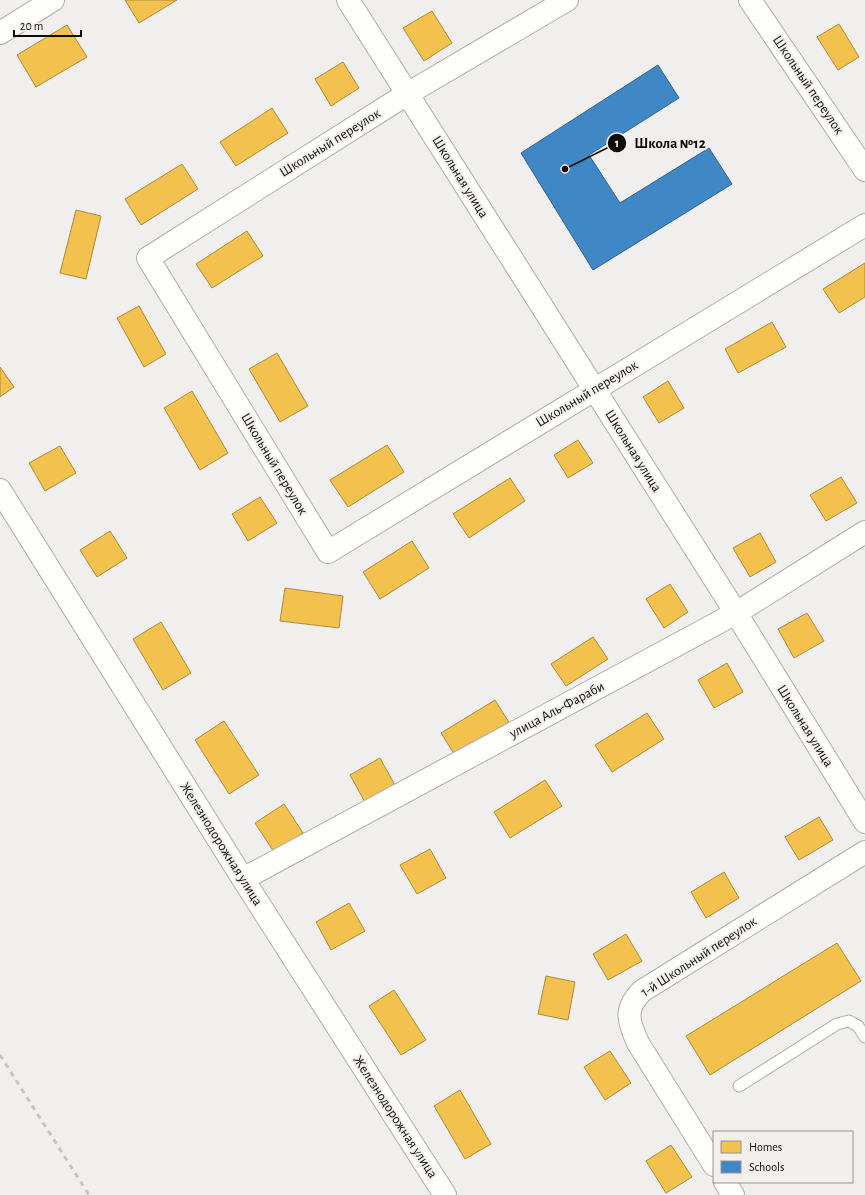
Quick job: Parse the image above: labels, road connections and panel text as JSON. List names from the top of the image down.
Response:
{
  "streets": {
    "street": [
      "Школьный переулок",
      "Школьная улица",
      "улица Аль-Фараби",
      "Железнодорожная улица",
      "1-й Школьный переулок"
    ]
  },
  "crossings": [
    ["Школьный переулок", "Школьная улица"],
    ["Школьная улица", "улица Аль-Фараби"],
    ["улица Аль-Фараби", "Железнодорожная улица"]
  ],
  "places": ["Школа №12"],
  "legend": ["Homes", "Schools"],
  "scale_bar": "20 m"
}
